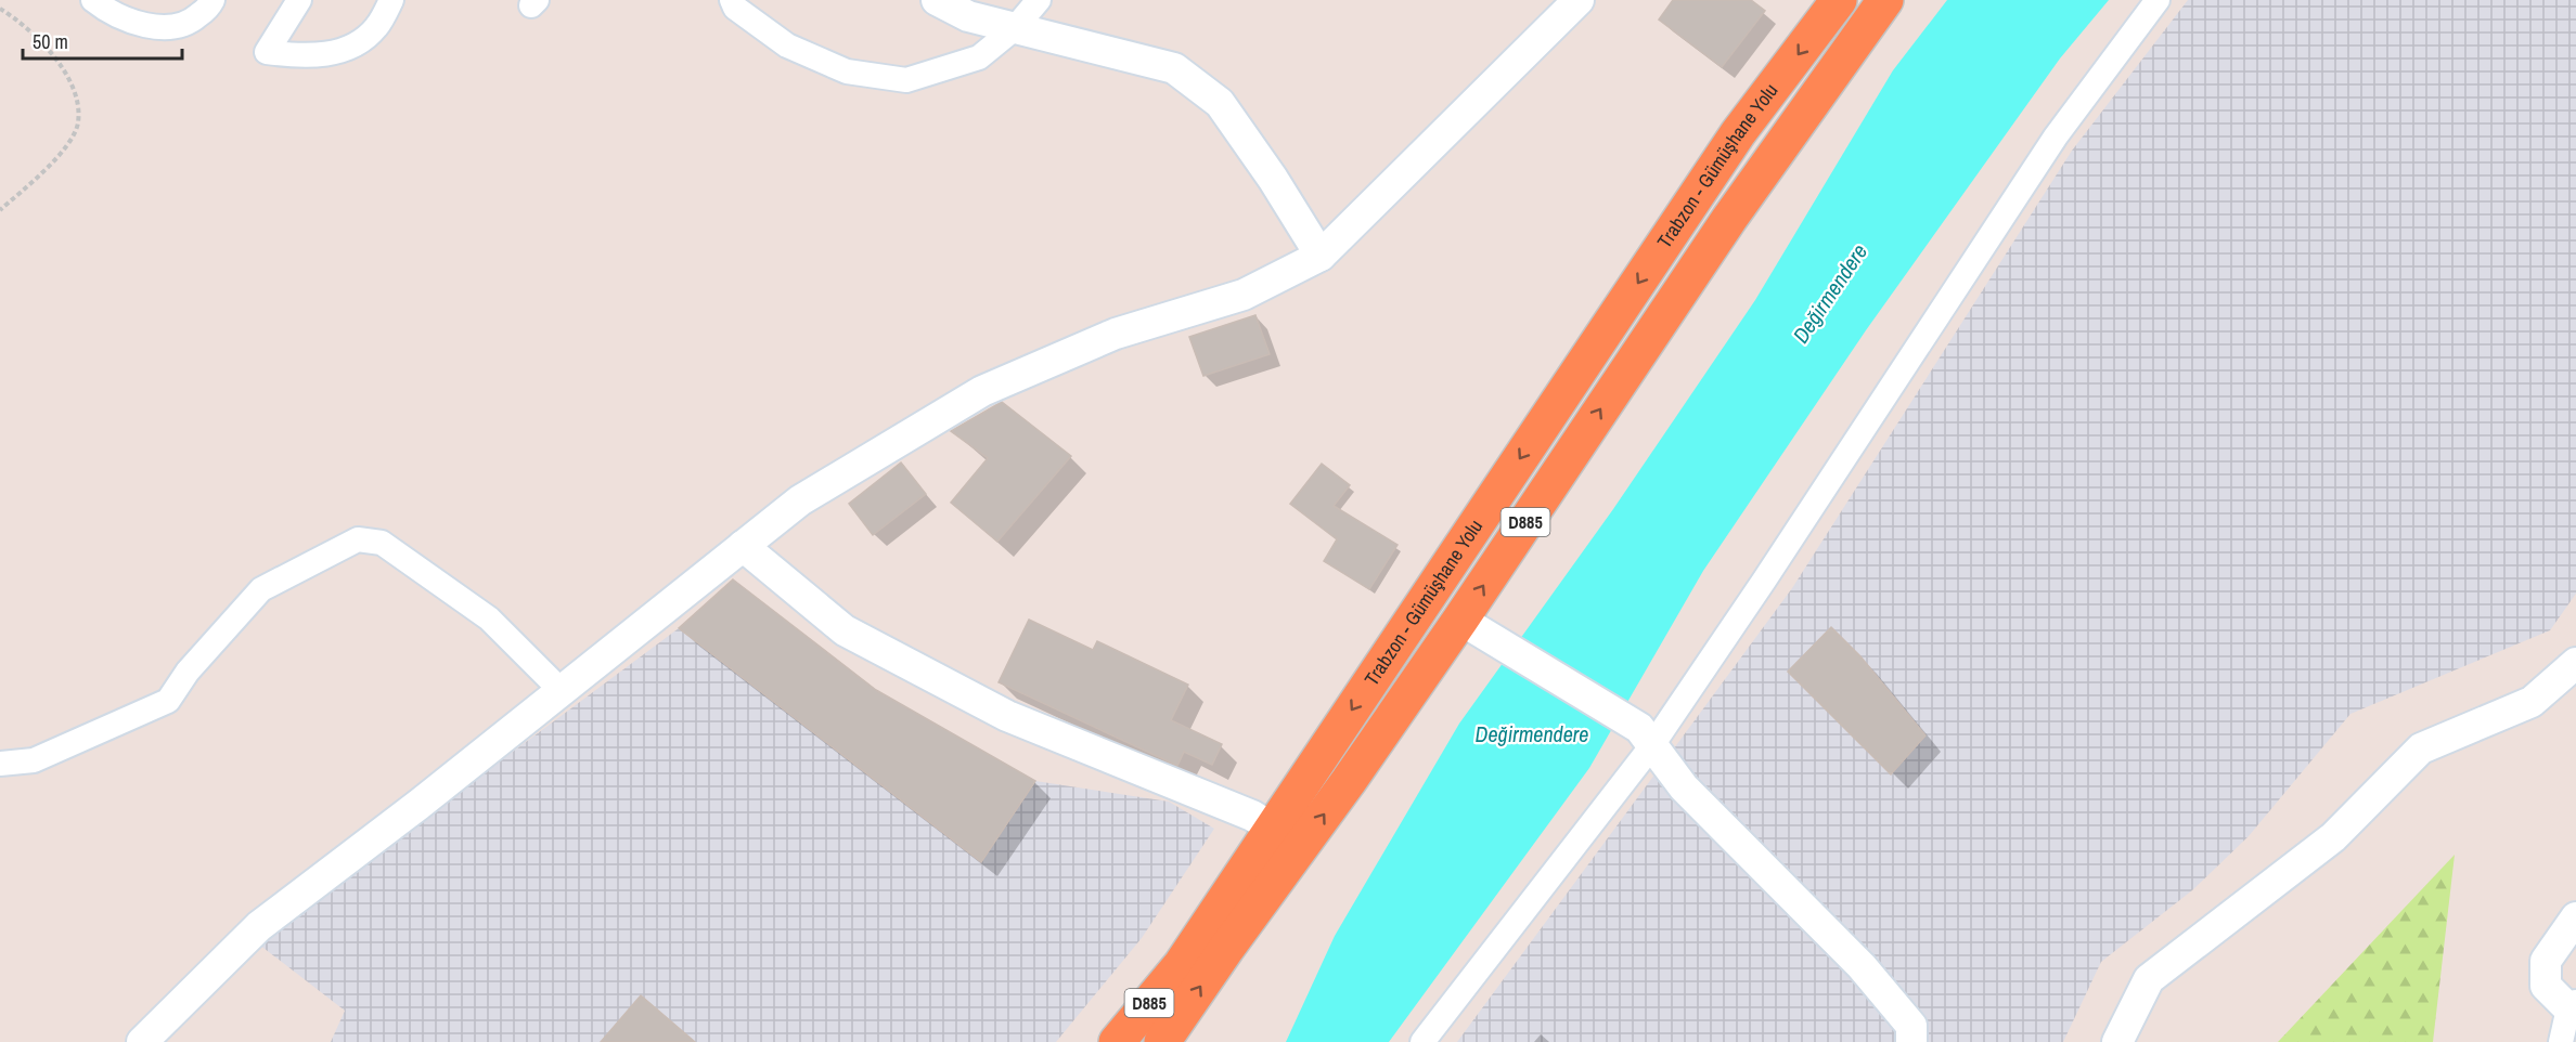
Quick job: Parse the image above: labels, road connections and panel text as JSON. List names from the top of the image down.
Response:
{
  "streets": {
    "highway": ["Trabzon - Gümüşhane Yolu", "D885"]
  },
  "water": ["Değirmendere"],
  "scale_bar": "50 m"
}
